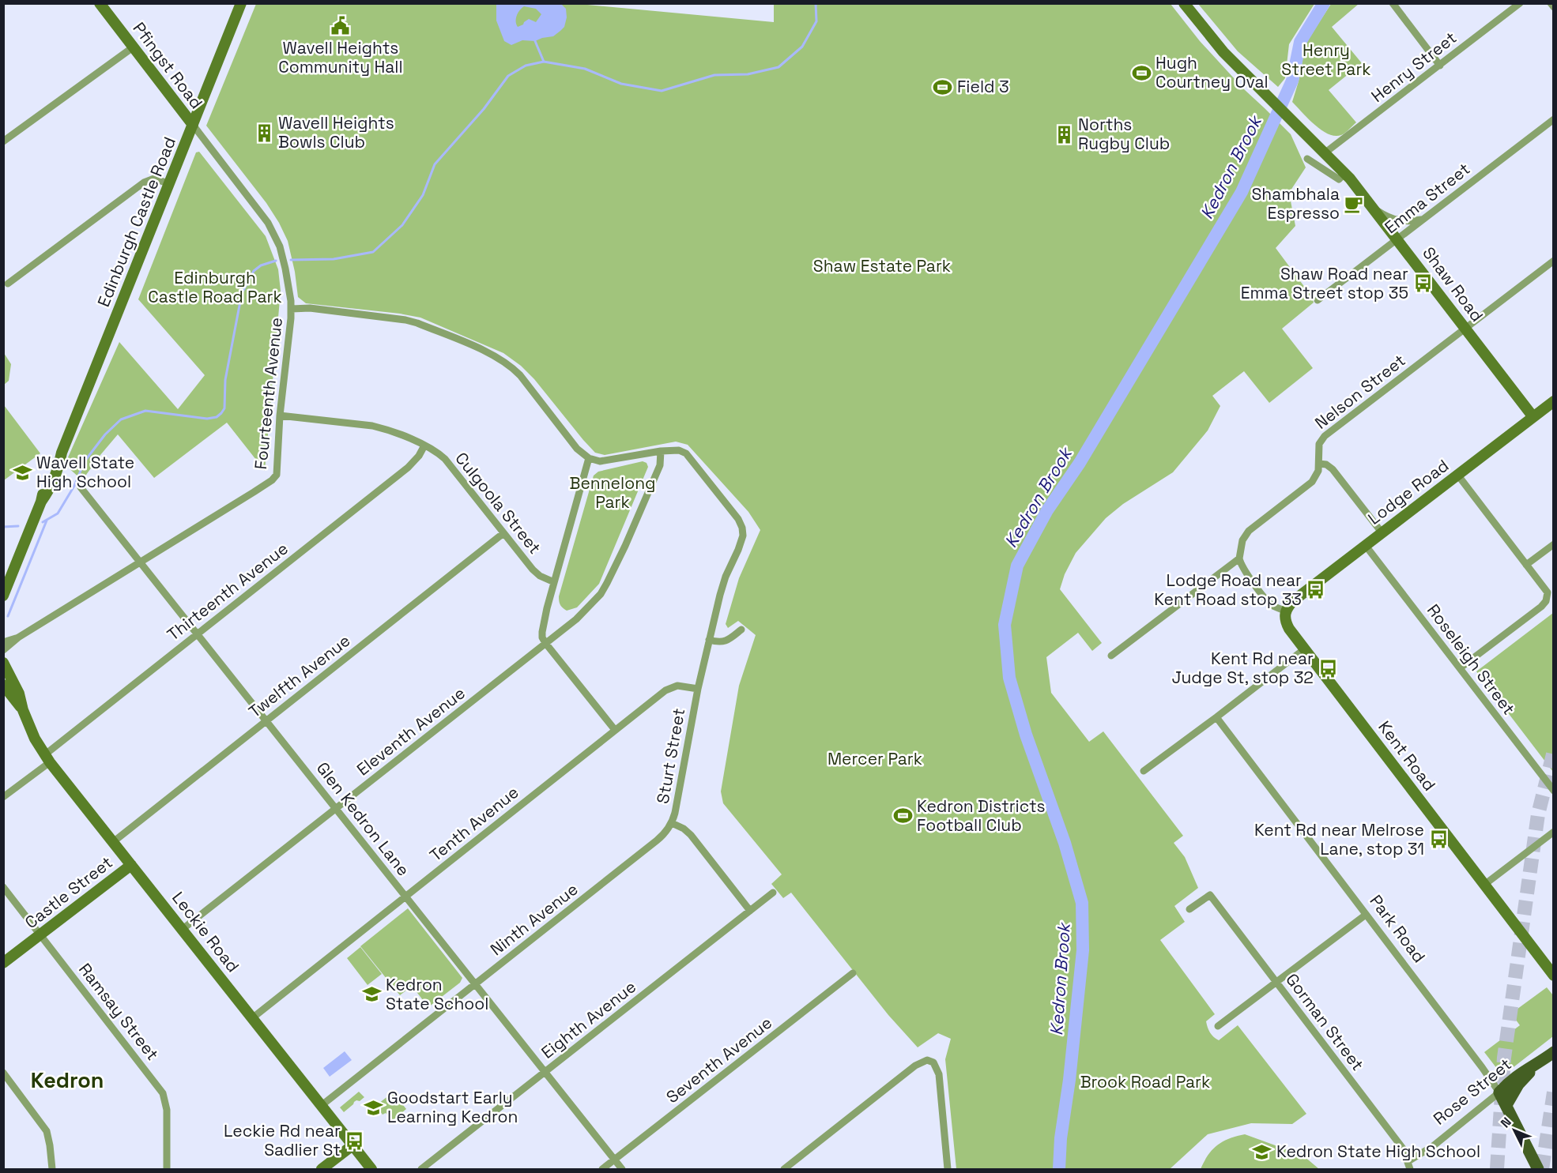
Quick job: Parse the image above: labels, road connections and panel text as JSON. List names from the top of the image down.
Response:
{
  "streets": {
    "main road": ["Park Road", "Rose Street"],
    "street": [
      "Pfingst Road",
      "Henry Street",
      "Emma Street",
      "Edinburgh Castle Road",
      "Shaw Road",
      "Nelson Street",
      "Fourteenth Avenue",
      "Lodge Road",
      "Culgoola Street",
      "Thirteenth Avenue",
      "Roseleigh Street",
      "Twelfth Avenue",
      "Eleventh Avenue",
      "Sturt Street",
      "Kent Road",
      "Glen Kedron Lane",
      "Tenth Avenue",
      "Castle Street",
      "Ninth Avenue",
      "Leckie Road",
      "Ramsay Street",
      "Eighth Avenue",
      "Gorman Street",
      "Seventh Avenue"
    ]
  },
  "crossings": [
    ["Pfingst Road", "Edinburgh Castle Road"],
    ["Pfingst Road", "Fourteenth Avenue"],
    ["Henry Street", "Shaw Road"],
    ["Emma Street", "Shaw Road"],
    ["Edinburgh Castle Road", "Fourteenth Avenue"],
    ["Shaw Road", "Nelson Street"],
    ["Shaw Road", "Lodge Road"],
    ["Fourteenth Avenue", "Culgoola Street"],
    ["Fourteenth Avenue", "Glen Kedron Lane"],
    ["Lodge Road", "Roseleigh Street"],
    ["Lodge Road", "Kent Road"],
    ["Culgoola Street", "Thirteenth Avenue"],
    ["Culgoola Street", "Twelfth Avenue"],
    ["Thirteenth Avenue", "Glen Kedron Lane"],
    ["Thirteenth Avenue", "Leckie Road"],
    ["Twelfth Avenue", "Glen Kedron Lane"],
    ["Twelfth Avenue", "Leckie Road"],
    ["Eleventh Avenue", "Sturt Street"],
    ["Eleventh Avenue", "Glen Kedron Lane"],
    ["Eleventh Avenue", "Leckie Road"],
    ["Sturt Street", "Tenth Avenue"],
    ["Sturt Street", "Ninth Avenue"],
    ["Sturt Street", "Eighth Avenue"],
    ["Glen Kedron Lane", "Tenth Avenue"],
    ["Glen Kedron Lane", "Ninth Avenue"],
    ["Glen Kedron Lane", "Eighth Avenue"],
    ["Glen Kedron Lane", "Seventh Avenue"],
    ["Tenth Avenue", "Leckie Road"],
    ["Castle Street", "Leckie Road"],
    ["Castle Street", "Ramsay Street"],
    ["Ninth Avenue", "Leckie Road"],
    ["Park Road", "Rose Street"],
    ["Gorman Street", "Rose Street"]
  ],
  "districts": ["Kedron"],
  "water": ["Kedron Brook"],
  "parks": [
    "Henry Street Park",
    "Shaw Estate Park",
    "Edinburgh Castle Road Park",
    "Bennelong Park",
    "Mercer Park",
    "Brook Road Park"
  ],
  "places": {
    "public building": ["Wavell Heights Community Hall"],
    "sports": ["Hugh Courtney Oval", "Field 3", "Kedron Districts Football Club"],
    "building": ["Wavell Heights Bowls Club", "Norths Rugby Club"],
    "cafe": ["Shambhala Espresso"],
    "bus stop": [
      "Shaw Road near Emma Street stop 35",
      "Lodge Road near Kent Road stop 33",
      "Kent Rd near Judge St, stop 32",
      "Kent Rd near Melrose Lane, stop 31",
      "Leckie Rd near Sadlier St"
    ],
    "school or university": [
      "Wavell State High School",
      "Kedron State School",
      "Goodstart Early Learning Kedron",
      "Kedron State High School"
    ]
  },
  "north": "top left"
}
